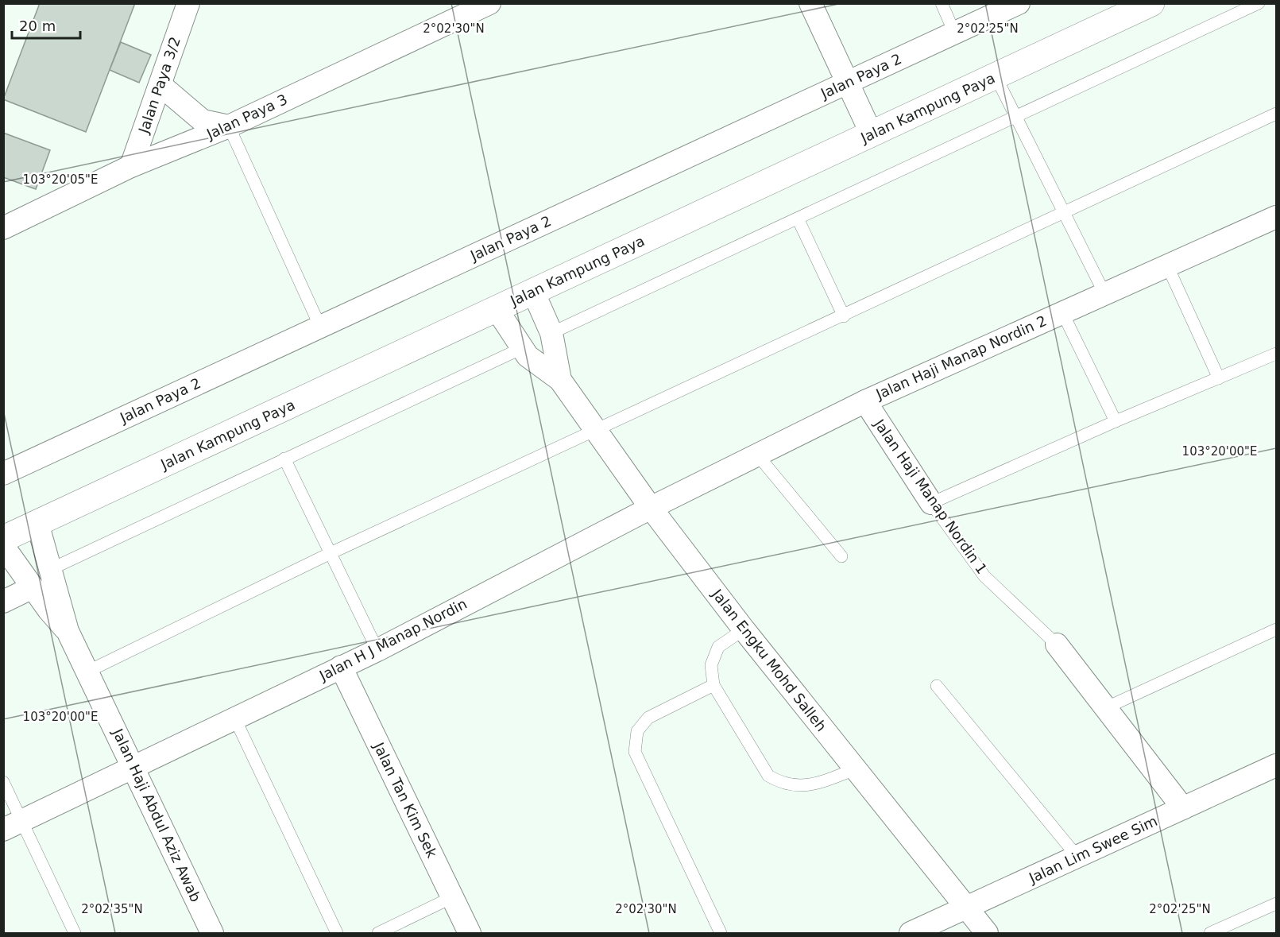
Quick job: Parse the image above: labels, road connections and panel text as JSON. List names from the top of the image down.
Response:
{
  "streets": {
    "street": [
      "Jalan Paya 2",
      "Jalan Paya 3/2",
      "Jalan Kampung Paya",
      "Jalan Paya 3",
      "Jalan Haji Manap Nordin 2",
      "Jalan Haji Manap Nordin 1",
      "Jalan H J Manap Nordin",
      "Jalan Engku Mohd Salleh",
      "Jalan Tan Kim Sek",
      "Jalan Haji Abdul Aziz Awab",
      "Jalan Lim Swee Sim"
    ]
  },
  "crossings": [
    ["Jalan Paya 3/2", "Jalan Paya 3"],
    ["Jalan Kampung Paya", "Jalan Engku Mohd Salleh"],
    ["Jalan Haji Manap Nordin 2", "Jalan Haji Manap Nordin 1"],
    ["Jalan Haji Manap Nordin 2", "Jalan H J Manap Nordin"],
    ["Jalan Haji Manap Nordin 2", "Jalan Engku Mohd Salleh"],
    ["Jalan Haji Manap Nordin 1", "Jalan Lim Swee Sim"],
    ["Jalan H J Manap Nordin", "Jalan Engku Mohd Salleh"],
    ["Jalan H J Manap Nordin", "Jalan Tan Kim Sek"],
    ["Jalan H J Manap Nordin", "Jalan Haji Abdul Aziz Awab"],
    ["Jalan Engku Mohd Salleh", "Jalan Lim Swee Sim"]
  ],
  "scale_bar": "20 m",
  "coordinates": [
    "2°02'30\"N",
    "2°02'25\"N",
    "103°20'05\"E",
    "103°20'00\"E",
    "2°02'35\"N"
  ]
}
